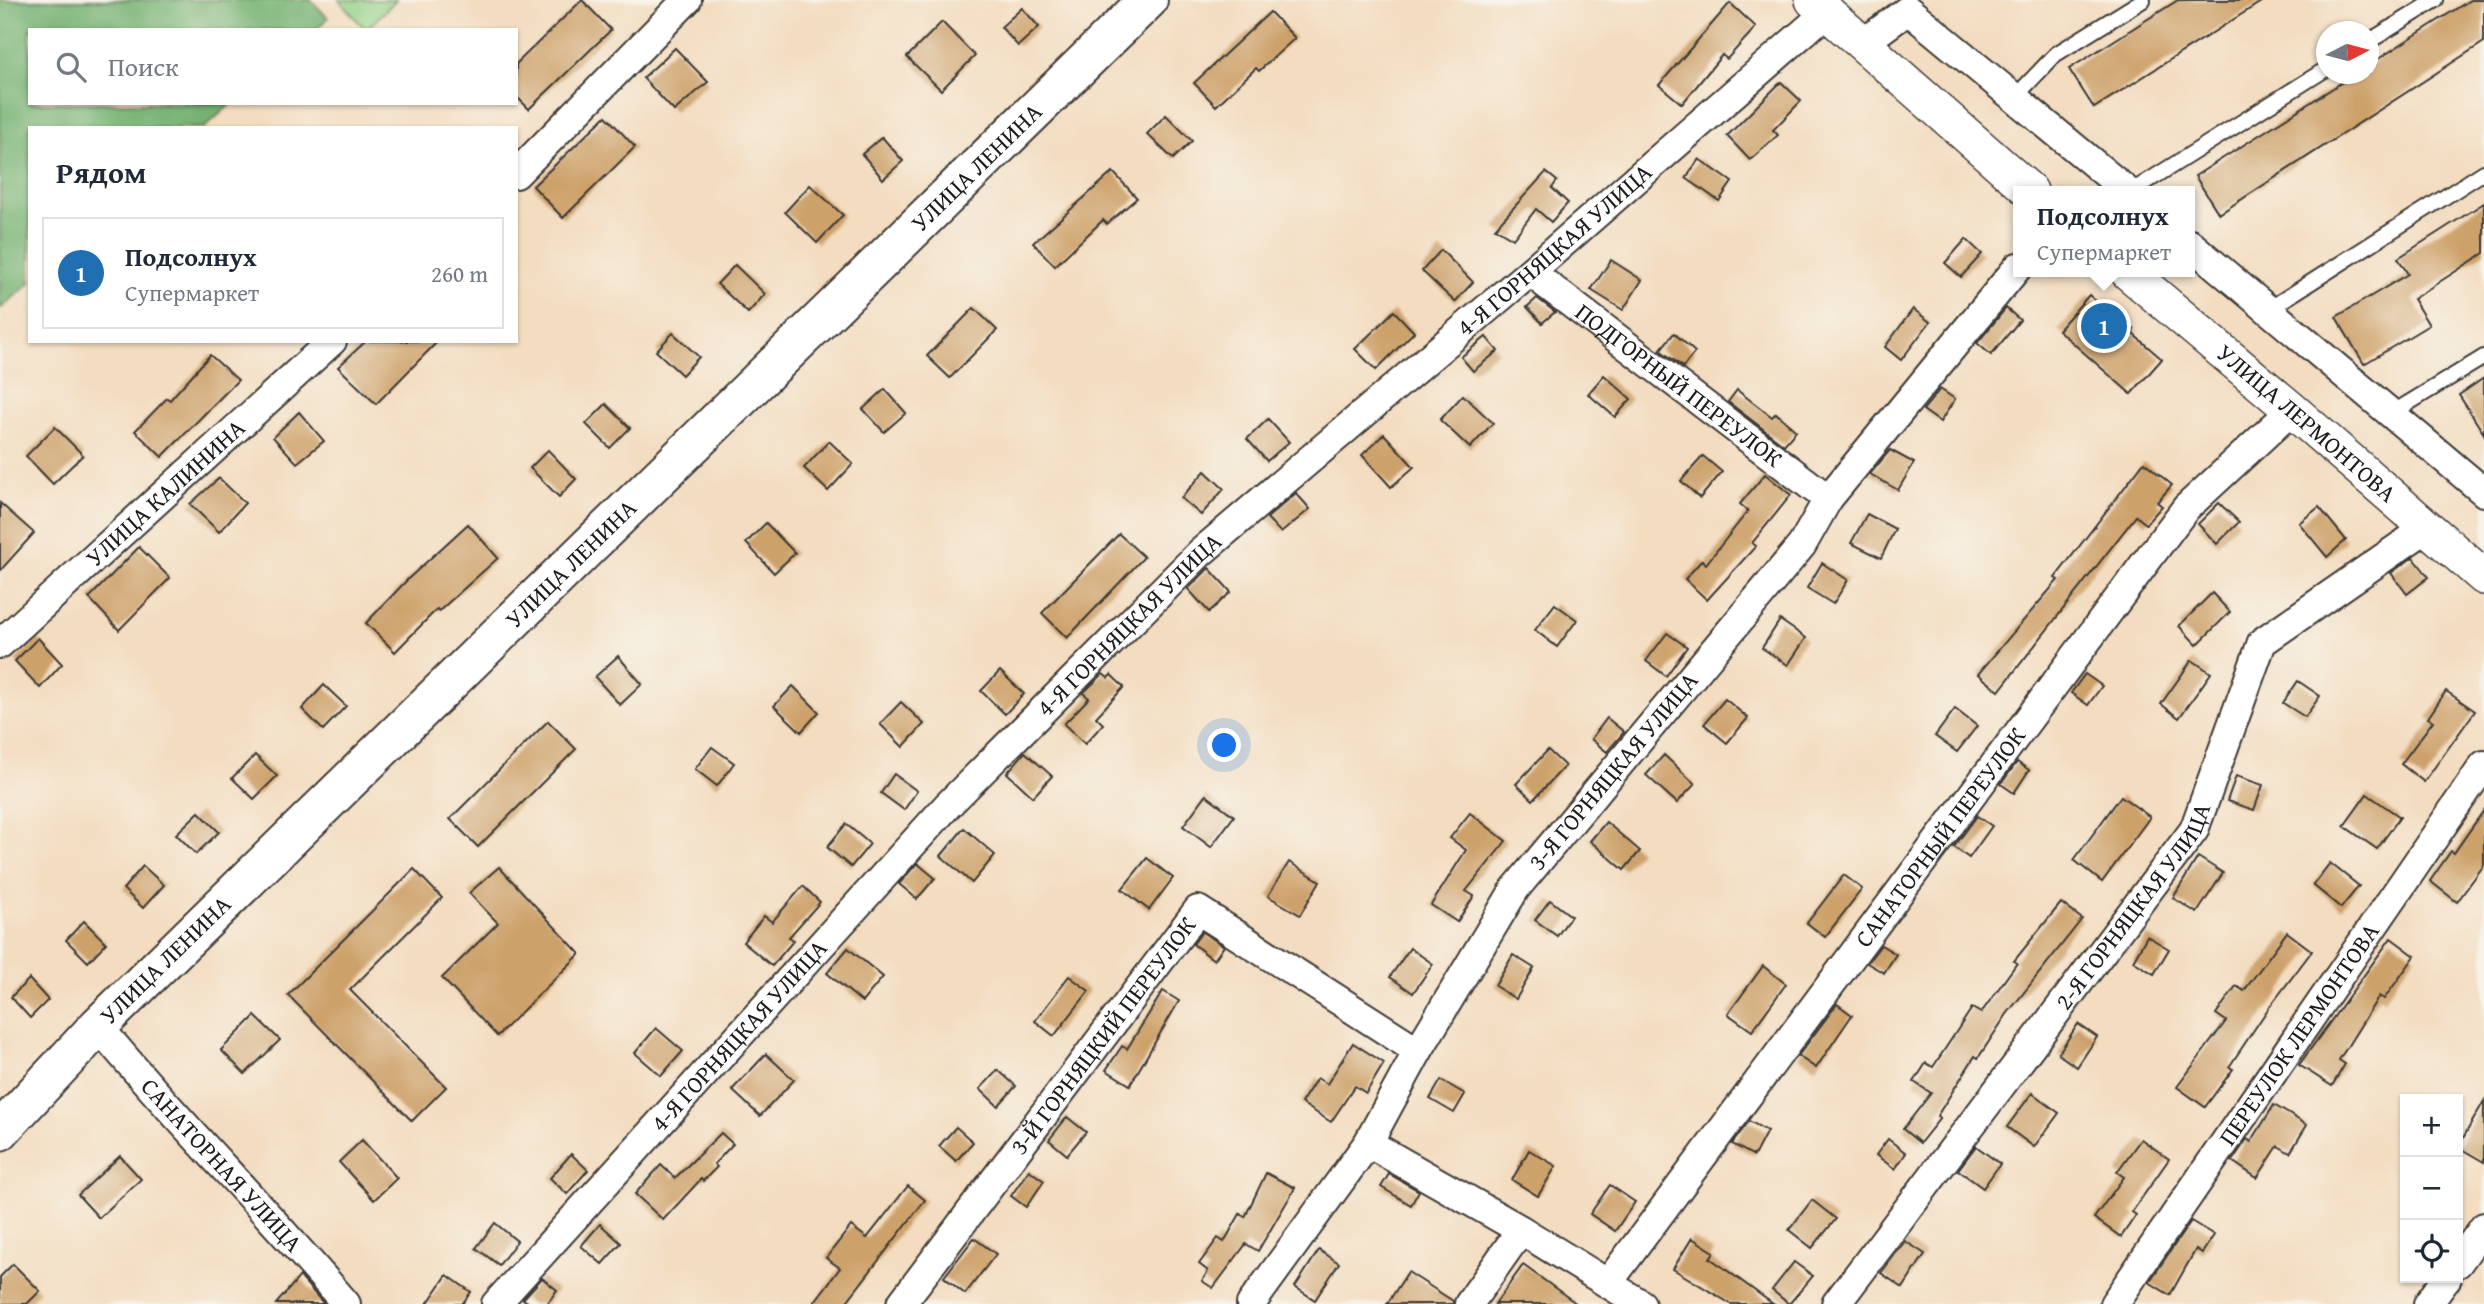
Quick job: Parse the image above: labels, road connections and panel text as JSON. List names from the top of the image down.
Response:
{
  "streets": {
    "main road": ["УЛИЦА ЛЕНИНА"],
    "street": [
      "4-Я ГОРНЯЦКАЯ УЛИЦА",
      "ПОДГОРНЫЙ ПЕРЕУЛОК",
      "УЛИЦА ЛЕРМОНТОВА",
      "УЛИЦА КАЛИНИНА",
      "3-Я ГОРНЯЦКАЯ УЛИЦА",
      "САНАТОРНЫЙ ПЕРЕУЛОК",
      "2-Я ГОРНЯЦКАЯ УЛИЦА",
      "ПЕРЕУЛОК ЛЕРМОНТОВА",
      "3-Й ГОРНЯЦКИЙ ПЕРЕУЛОК",
      "САНАТОРНАЯ УЛИЦА"
    ]
  },
  "crossings": [
    ["УЛИЦА ЛЕНИНА", "САНАТОРНАЯ УЛИЦА"],
    ["4-Я ГОРНЯЦКАЯ УЛИЦА", "ПОДГОРНЫЙ ПЕРЕУЛОК"],
    ["ПОДГОРНЫЙ ПЕРЕУЛОК", "3-Я ГОРНЯЦКАЯ УЛИЦА"],
    ["УЛИЦА ЛЕРМОНТОВА", "САНАТОРНЫЙ ПЕРЕУЛОК"],
    ["УЛИЦА ЛЕРМОНТОВА", "2-Я ГОРНЯЦКАЯ УЛИЦА"],
    ["3-Я ГОРНЯЦКАЯ УЛИЦА", "3-Й ГОРНЯЦКИЙ ПЕРЕУЛОК"]
  ],
  "north": "right",
  "page": {
    "search": "Поиск",
    "heading": "Рядом",
    "popup": ["Подсолнух", "Супермаркет"],
    "list": [
      {
        "mark": "1",
        "name": "Подсолнух",
        "note": "Супермаркет",
        "value": "260 m"
      }
    ],
    "pins": "1",
    "map_buttons": ["+", "−"]
  }
}
